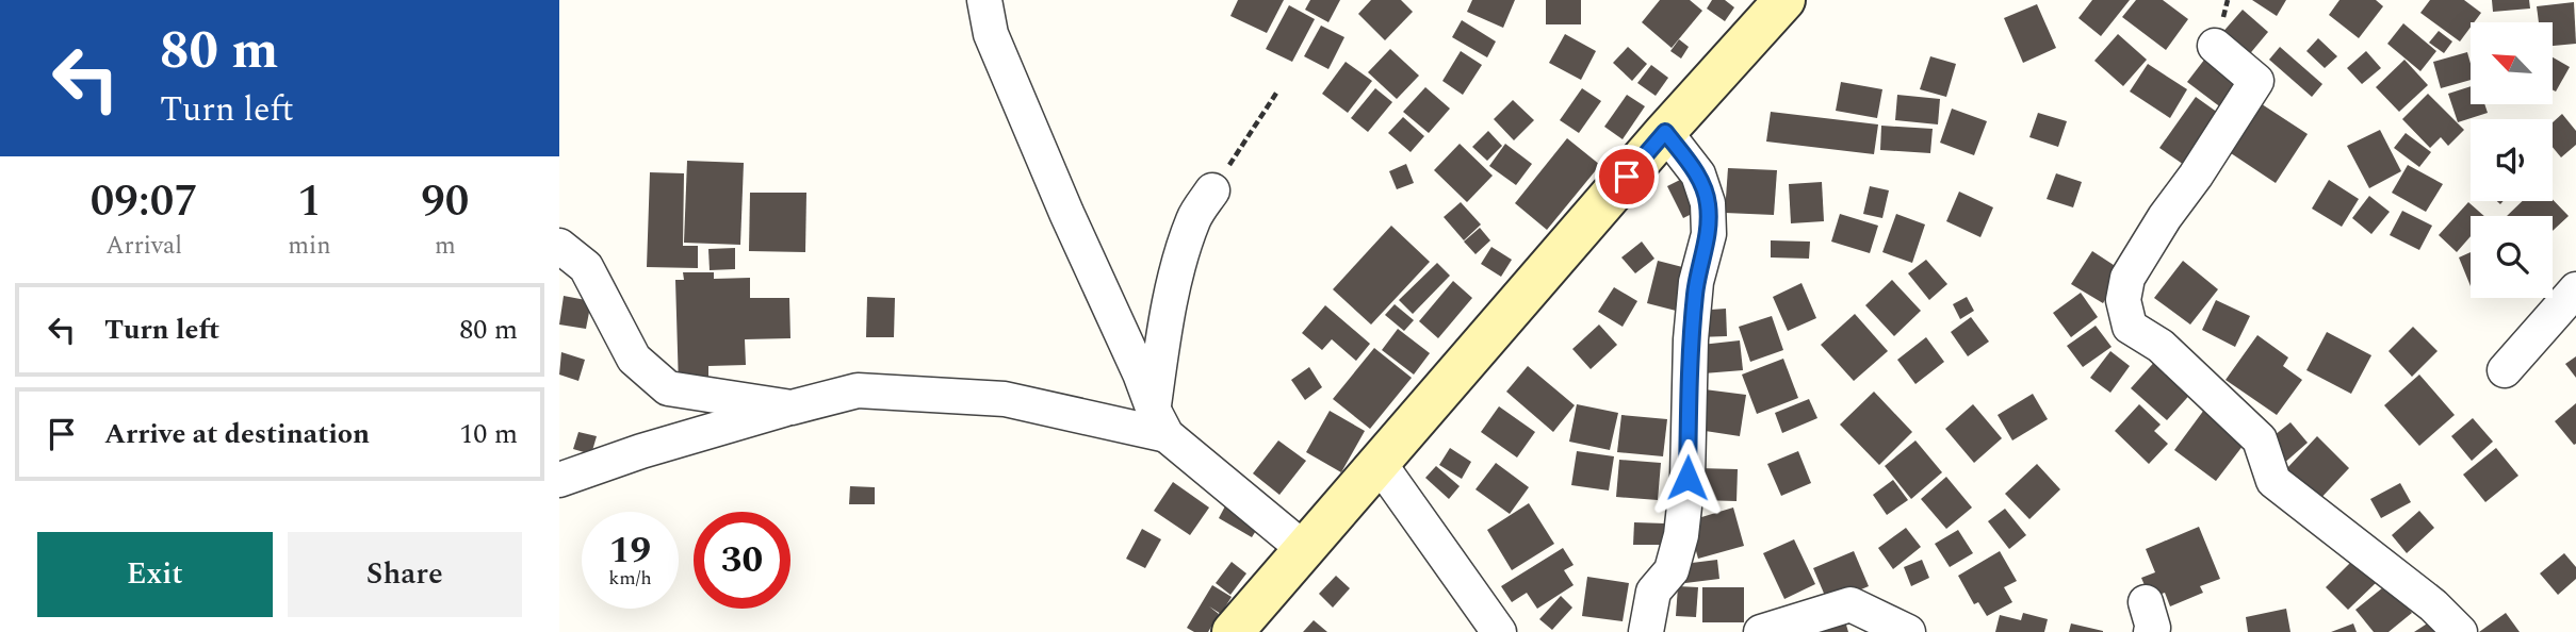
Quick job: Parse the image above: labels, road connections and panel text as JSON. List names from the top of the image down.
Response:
{
  "north": "top left",
  "page": {
    "turn": ["80 m", "Turn left"],
    "eta": [
      "09:07",
      "Arrival",
      "1",
      "min",
      "90",
      "m"
    ],
    "list": [
      {
        "name": "Turn left",
        "value": "80 m"
      },
      {
        "name": "Arrive at destination",
        "value": "10 m"
      }
    ],
    "speed": "19 km/h",
    "limit": "30",
    "buttons": ["Exit", "Share"]
  }
}
